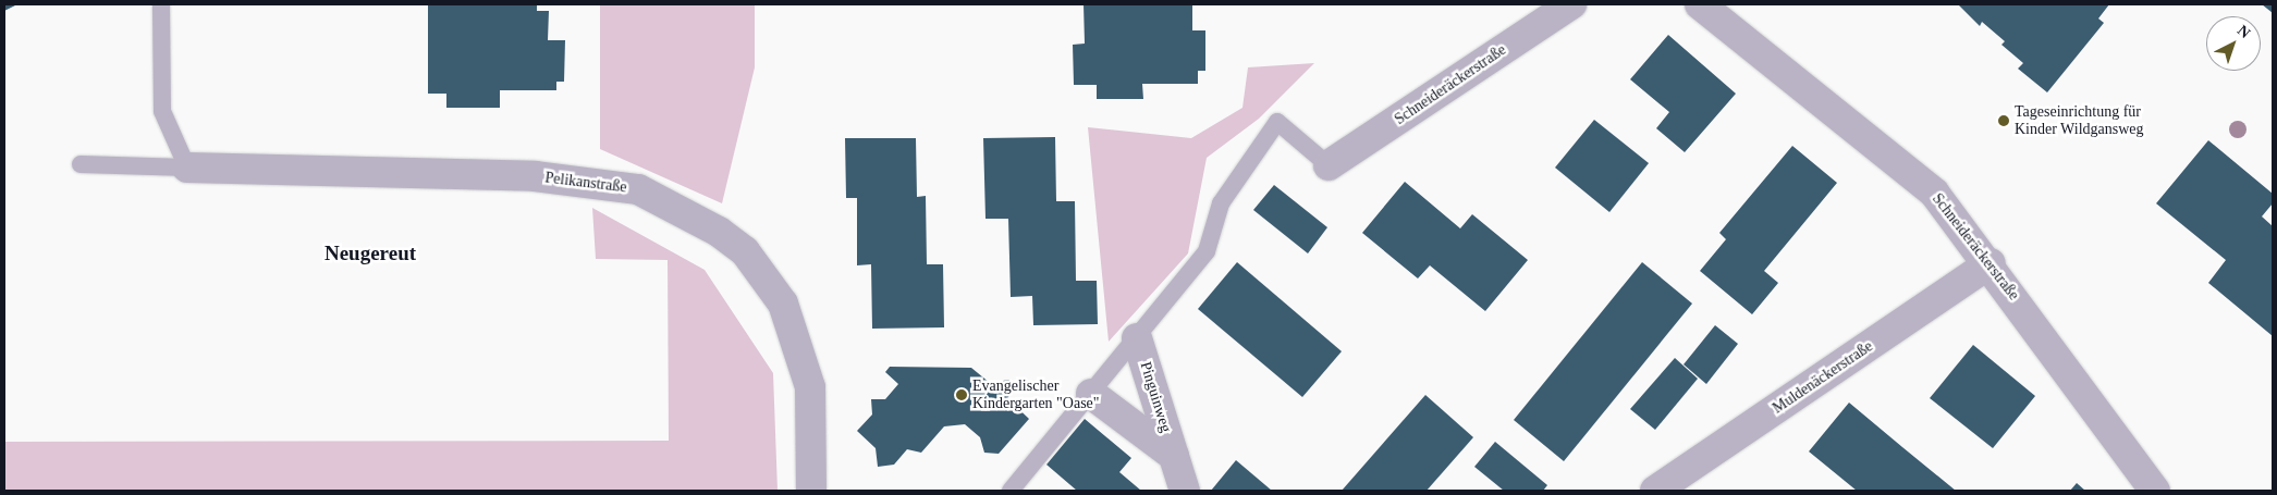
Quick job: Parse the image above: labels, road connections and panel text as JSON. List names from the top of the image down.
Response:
{
  "streets": {
    "street": [
      "Schneideräckerstraße",
      "Pelikanstraße",
      "Muldenäckerstraße",
      "Pinguinweg"
    ]
  },
  "crossings": [
    ["Schneideräckerstraße", "Muldenäckerstraße"]
  ],
  "districts": ["Neugereut"],
  "places": ["Tageseinrichtung für Kinder Wildgansweg", "Evangelischer Kindergarten \"Oase\""],
  "north": "top right"
}
